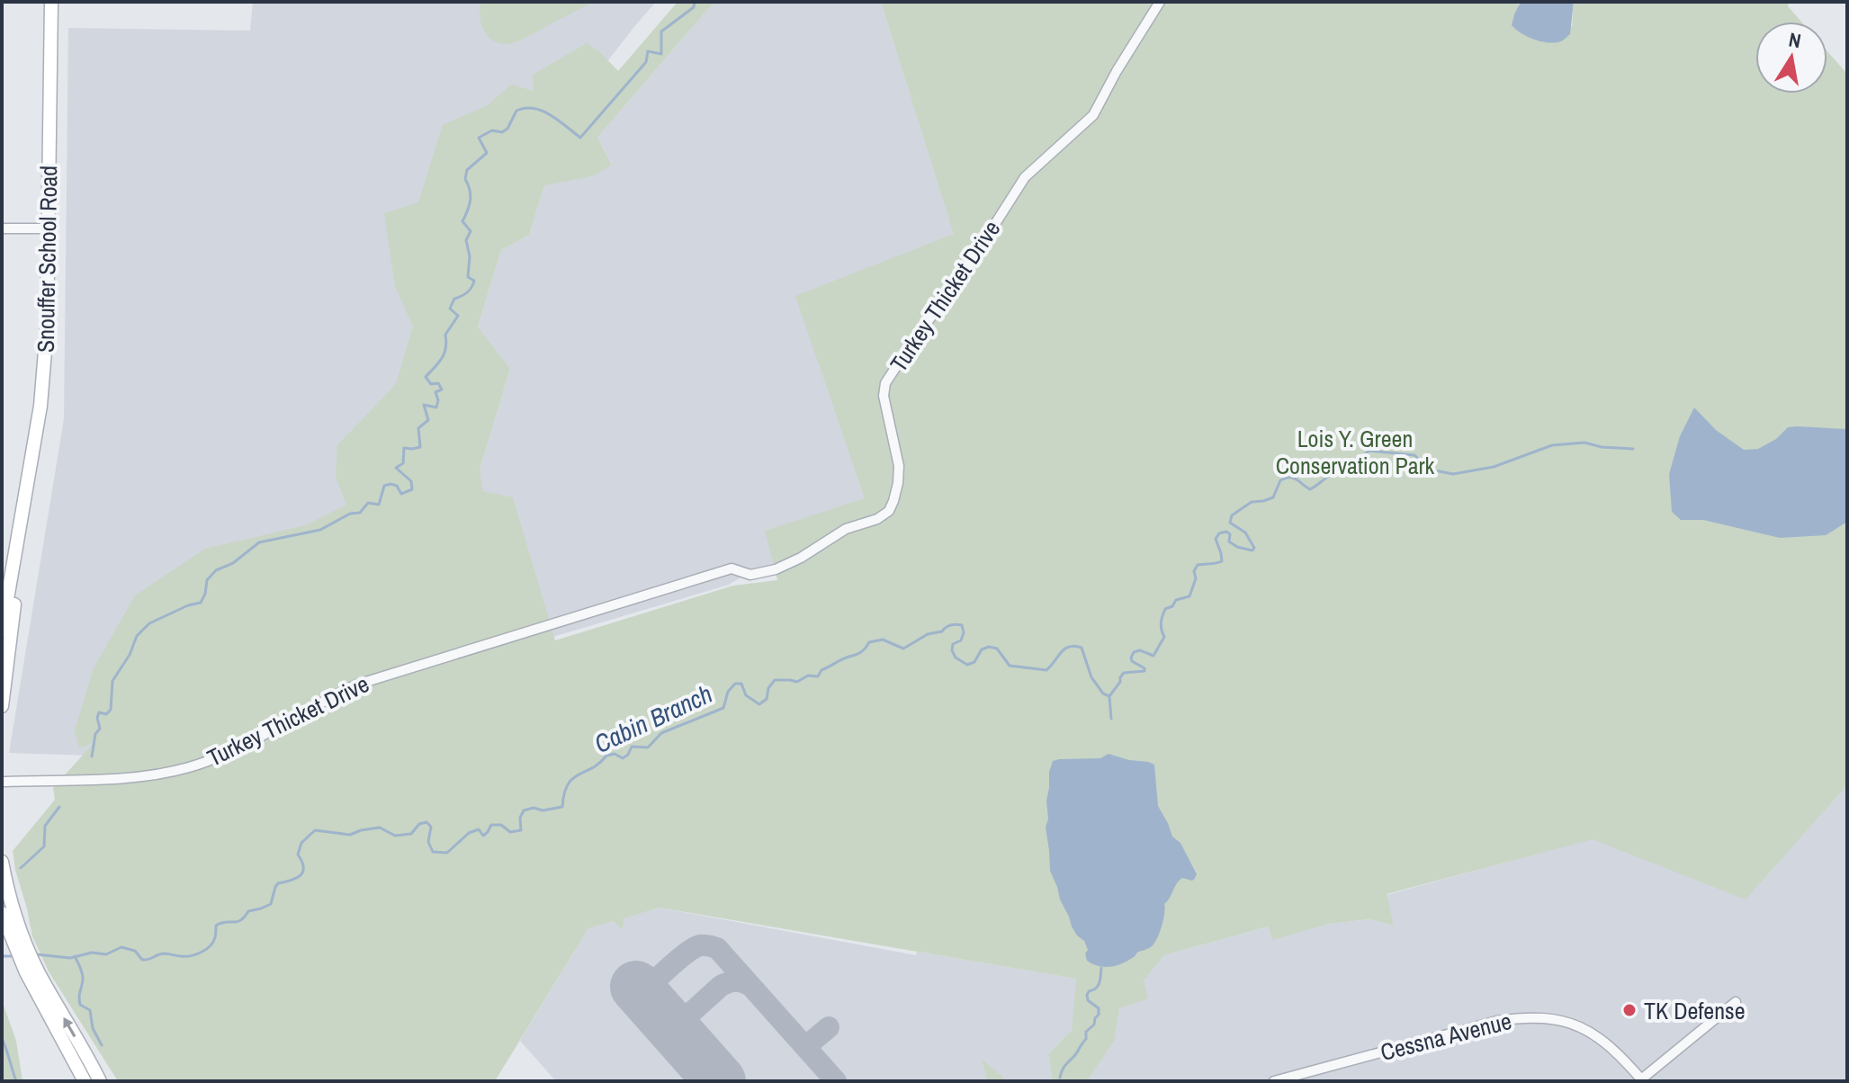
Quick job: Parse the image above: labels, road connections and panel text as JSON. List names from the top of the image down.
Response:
{
  "streets": {
    "main road": ["Snouffer School Road"],
    "street": ["Turkey Thicket Drive", "Cessna Avenue"]
  },
  "water": ["Cabin Branch"],
  "parks": ["Lois Y. Green Conservation Park"],
  "places": ["TK Defense"],
  "north": "top"
}
